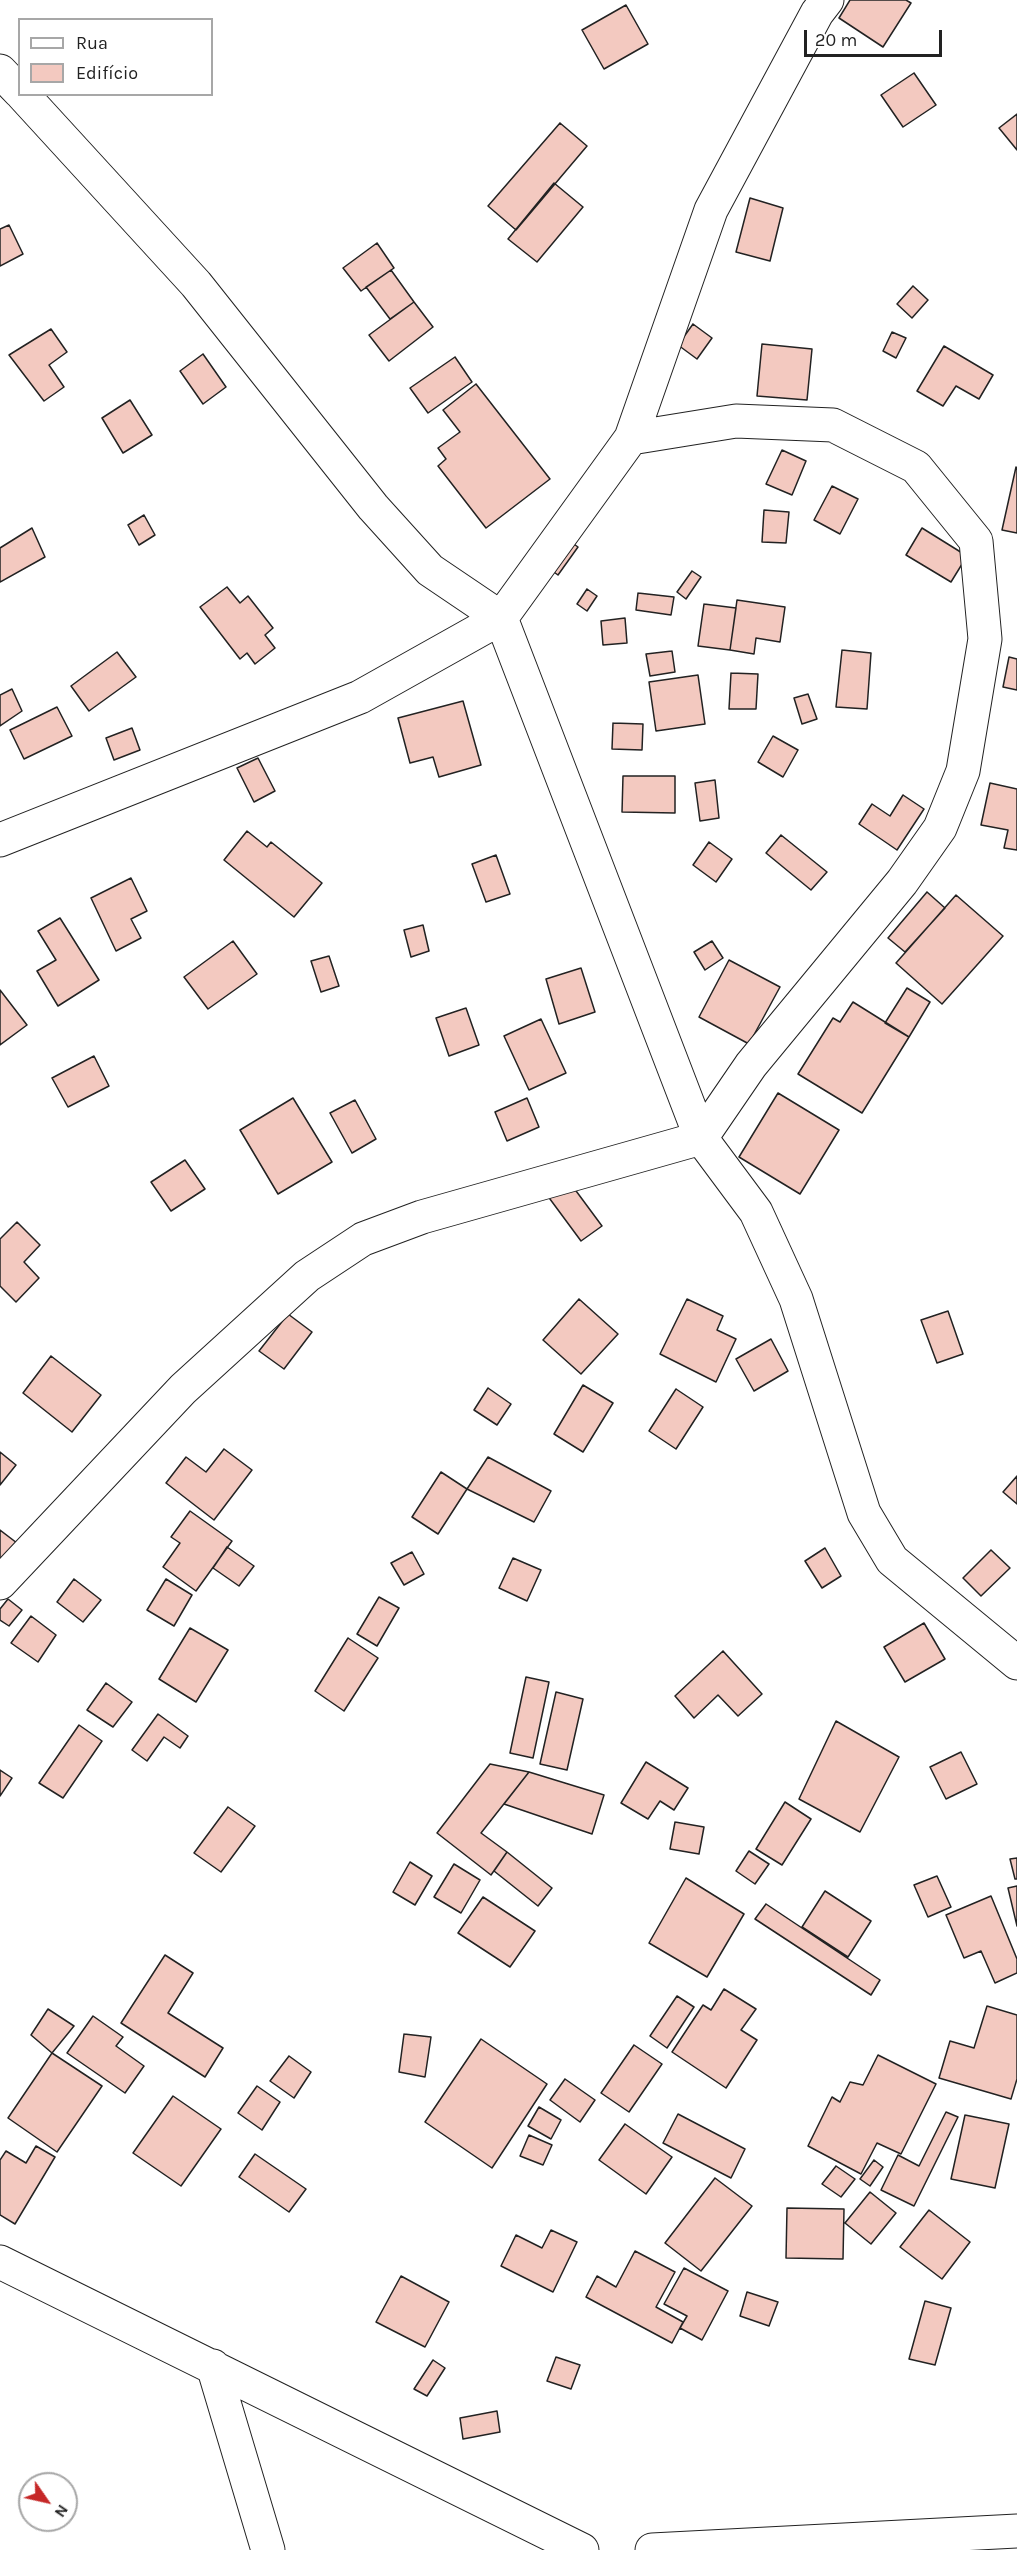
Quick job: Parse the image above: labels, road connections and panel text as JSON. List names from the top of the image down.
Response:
{
  "legend": ["Rua", "Edifício"],
  "scale_bar": "20 m",
  "north": "bottom right"
}
